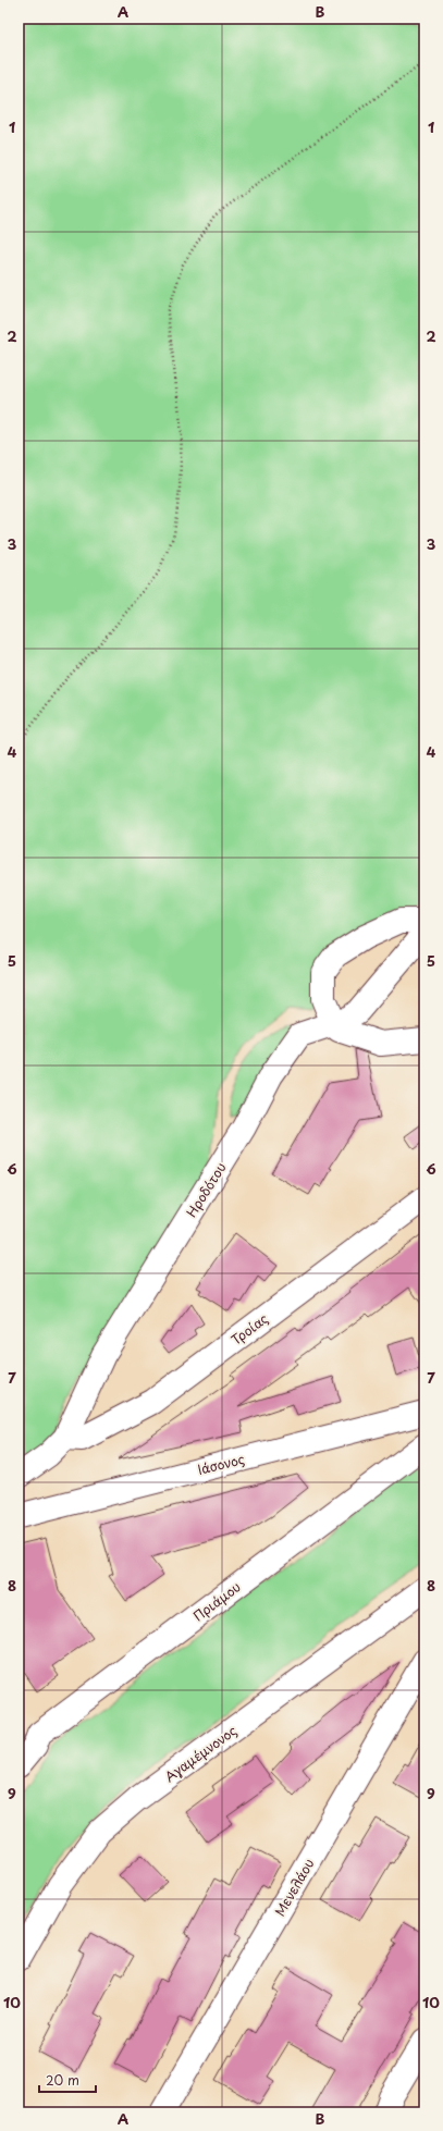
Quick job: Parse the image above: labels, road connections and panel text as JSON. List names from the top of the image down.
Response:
{
  "streets": {
    "street": [
      "Ηροδότου",
      "Τροίας",
      "Ιάσονος",
      "Πριάμου",
      "Αγαμέμνονος",
      "Μενελάου"
    ]
  },
  "crossings": [
    ["Ηροδότου", "Τροίας"]
  ],
  "scale_bar": "20 m",
  "grid": {
    "columns": ["A", "B"],
    "rows": [
      "1",
      "2",
      "3",
      "4",
      "5",
      "6",
      "7",
      "8",
      "9",
      "10"
    ]
  }
}
